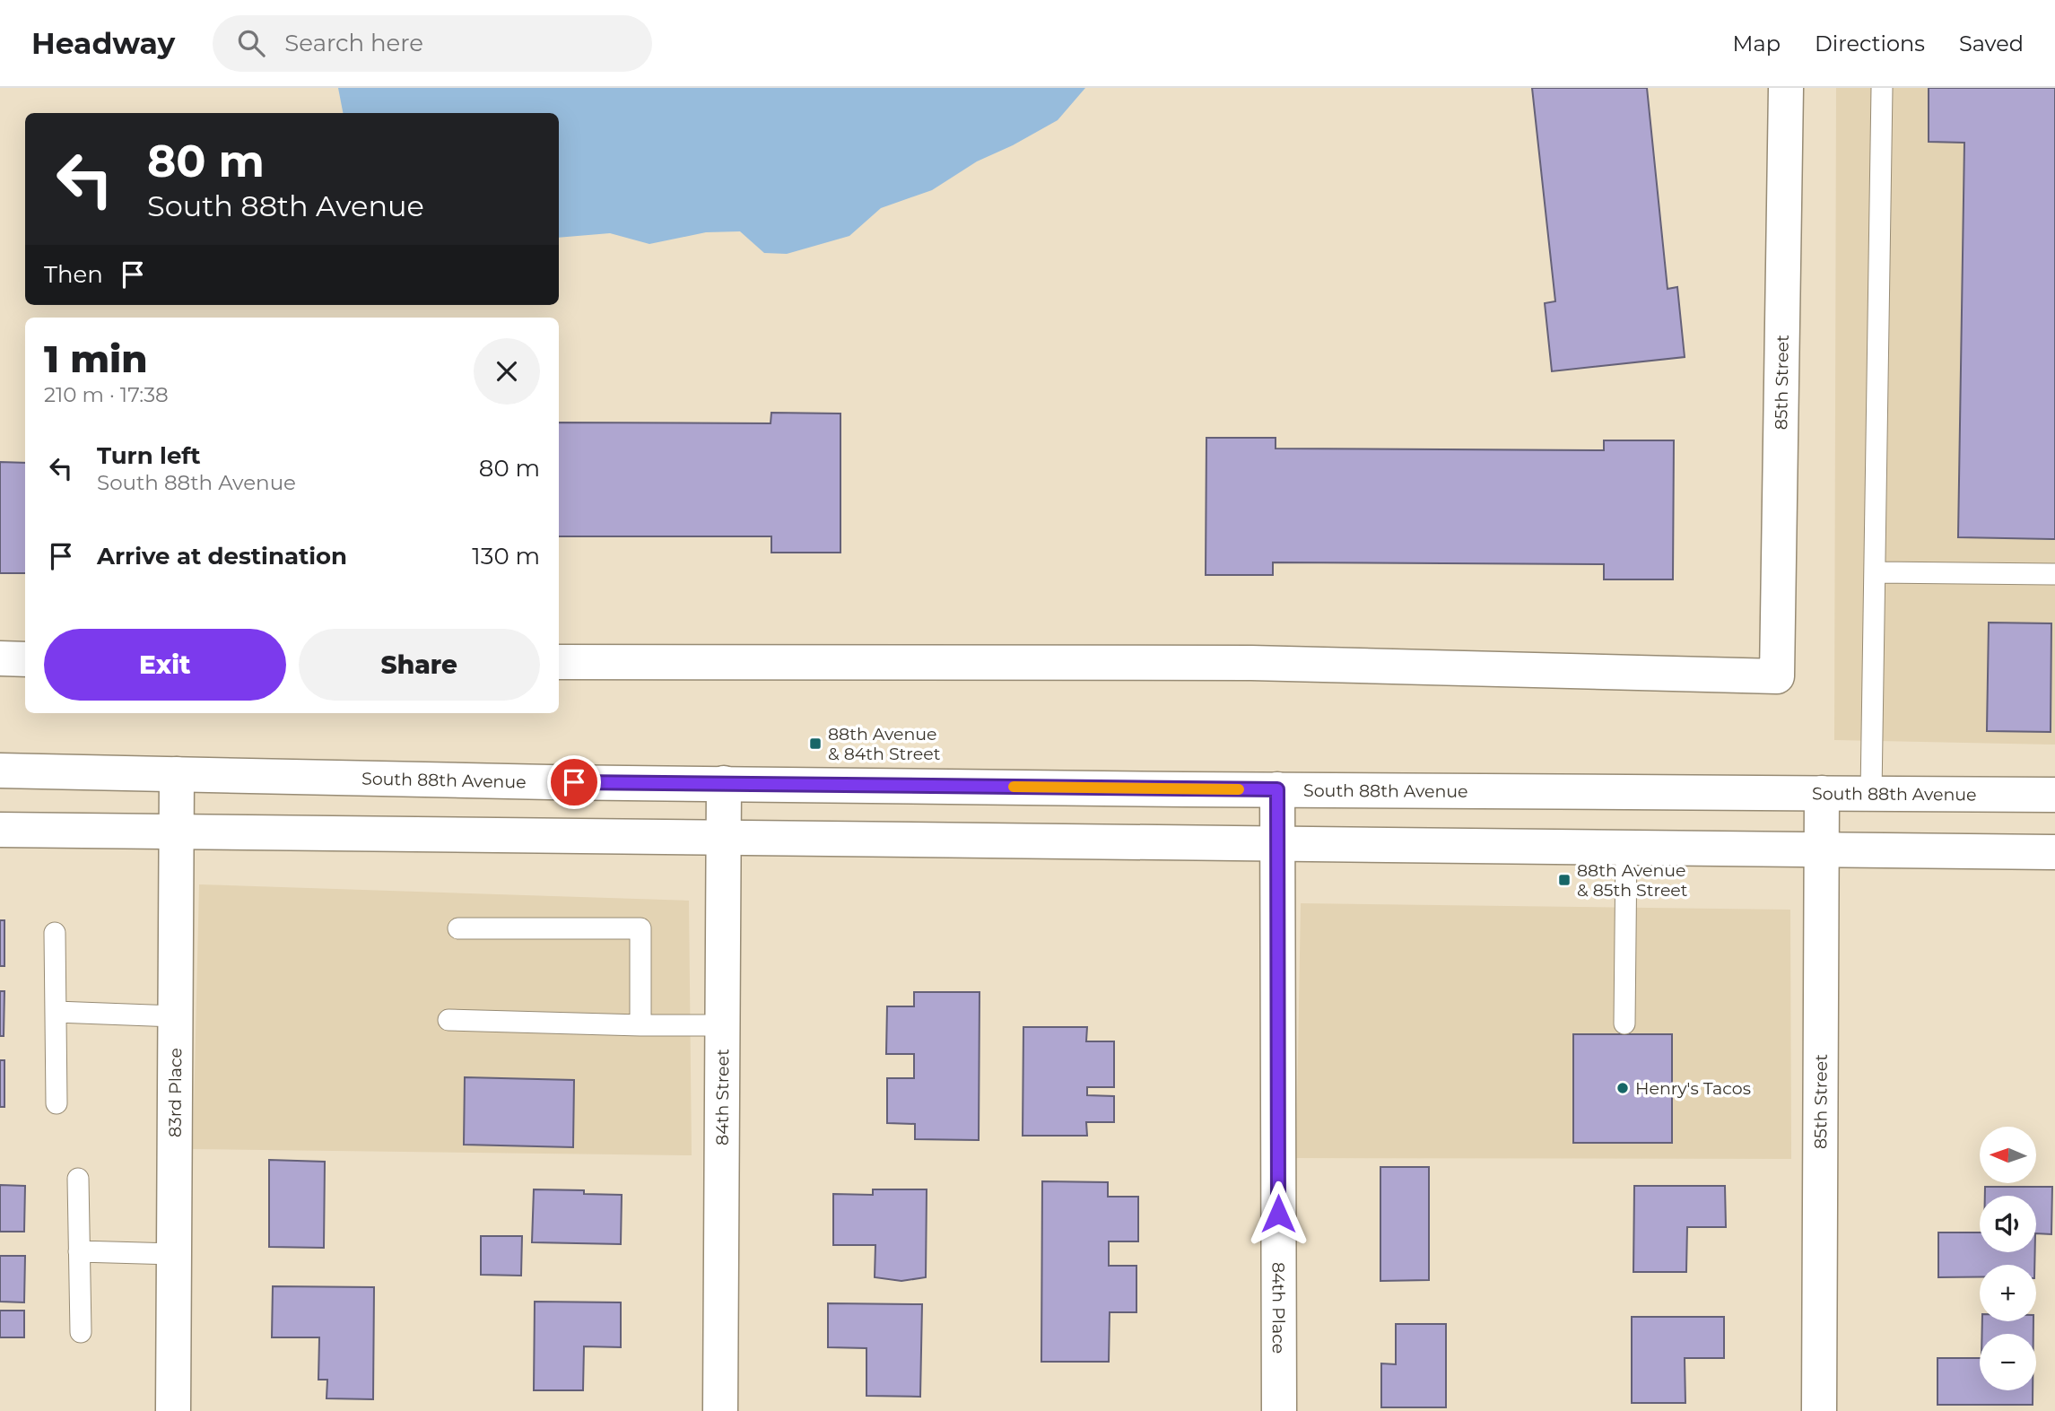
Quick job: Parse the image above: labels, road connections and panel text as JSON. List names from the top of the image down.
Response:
{
  "streets": {
    "street": [
      "85th Street",
      "South 88th Avenue",
      "83rd Place",
      "84th Street",
      "84th Place"
    ]
  },
  "crossings": [
    ["85th Street", "South 88th Avenue"],
    ["South 88th Avenue", "83rd Place"],
    ["South 88th Avenue", "84th Street"],
    ["South 88th Avenue", "84th Place"]
  ],
  "places": {
    "transit": ["88th Avenue & 84th Street", "88th Avenue & 85th Street"],
    "other": ["Henry's Tacos"]
  },
  "north": "left",
  "page": {
    "header": "Headway",
    "search": "Search here",
    "nav": ["Map", "Directions", "Saved"],
    "turn": ["80 m", "South 88th Avenue"],
    "then": "Then",
    "heading": ["1 min", "210 m · 17:38"],
    "list": [
      {
        "name": "Turn left",
        "note": "South 88th Avenue",
        "value": "80 m"
      },
      {
        "name": "Arrive at destination",
        "value": "130 m"
      }
    ],
    "buttons": ["Exit", "Share"],
    "map_buttons": ["+", "−"]
  }
}
